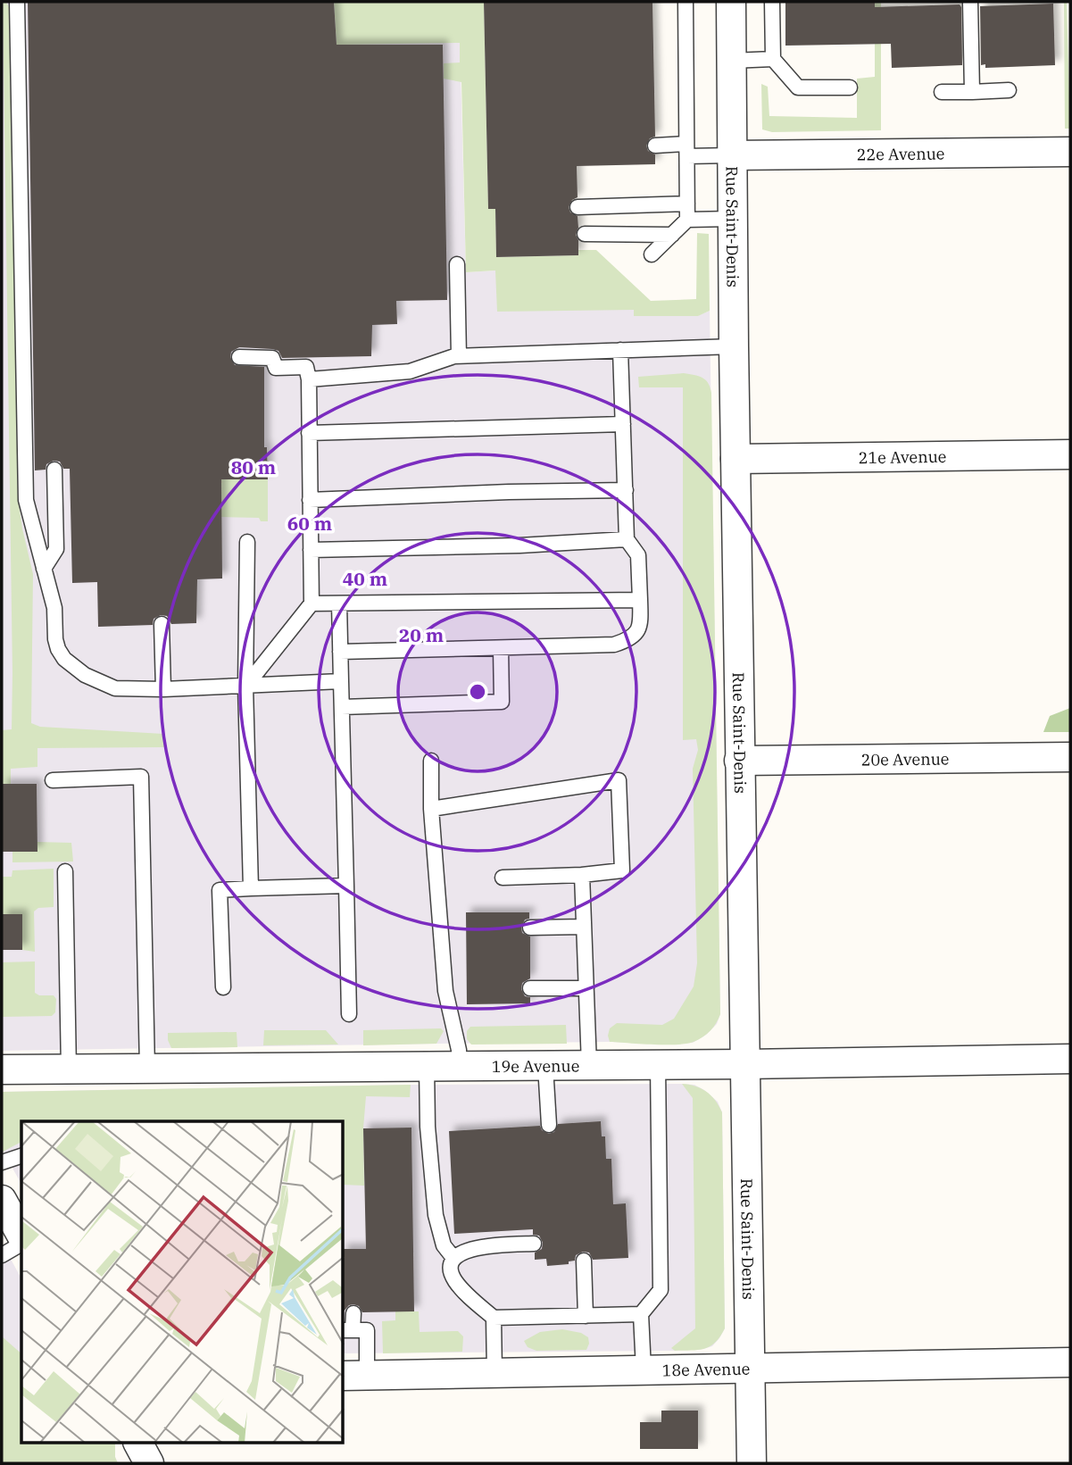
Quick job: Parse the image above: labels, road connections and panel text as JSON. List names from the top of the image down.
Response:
{
  "streets": {
    "street": [
      "22e Avenue",
      "Rue Saint-Denis",
      "21e Avenue",
      "20e Avenue",
      "19e Avenue",
      "18e Avenue"
    ]
  },
  "crossings": [
    ["22e Avenue", "Rue Saint-Denis"],
    ["Rue Saint-Denis", "21e Avenue"],
    ["Rue Saint-Denis", "20e Avenue"],
    ["Rue Saint-Denis", "19e Avenue"],
    ["Rue Saint-Denis", "18e Avenue"]
  ],
  "rings": [
    "80 m",
    "60 m",
    "40 m",
    "20 m"
  ]
}
